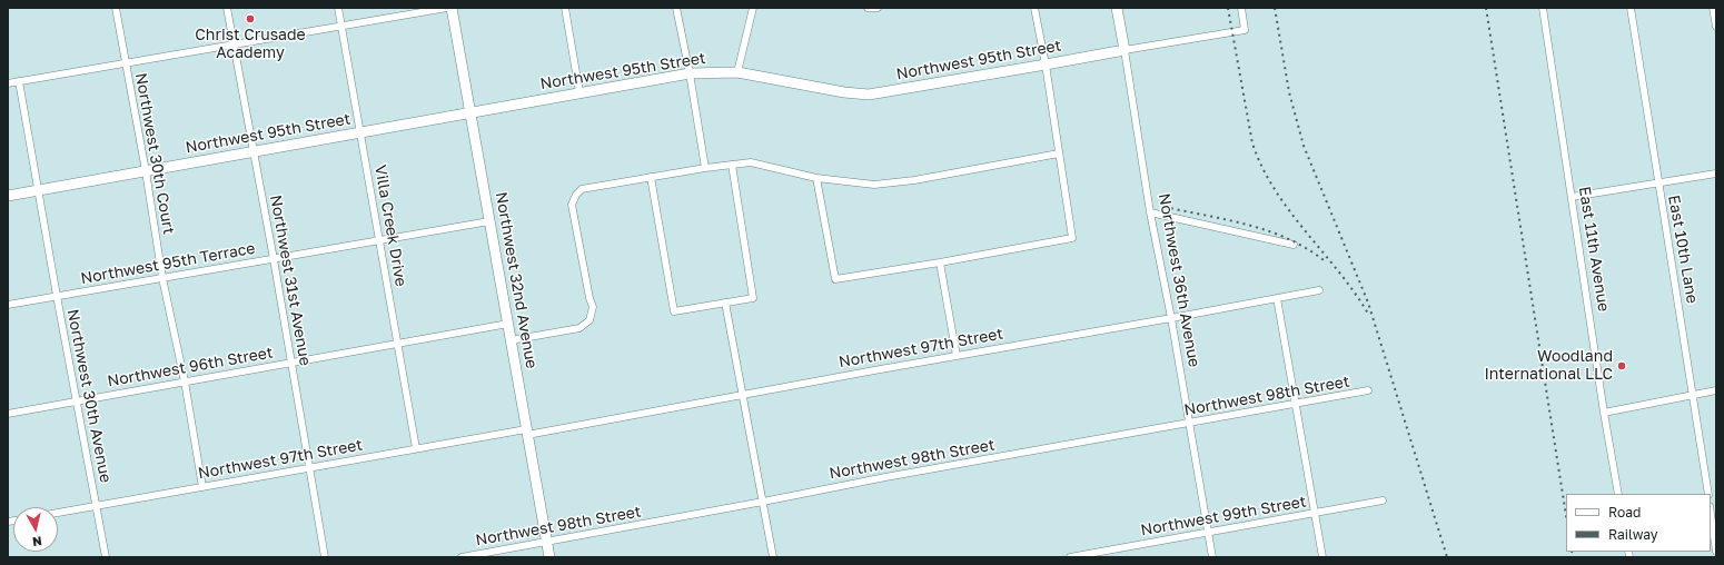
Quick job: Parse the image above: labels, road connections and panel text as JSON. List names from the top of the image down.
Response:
{
  "streets": {
    "street": [
      "Northwest 95th Street",
      "Northwest 30th Court",
      "Villa Creek Drive",
      "East 11th Avenue",
      "East 10th Lane",
      "Northwest 95th Terrace",
      "Northwest 31st Avenue",
      "Northwest 32nd Avenue",
      "Northwest 36th Avenue",
      "Northwest 97th Street",
      "Northwest 96th Street",
      "Northwest 30th Avenue",
      "Northwest 98th Street",
      "Northwest 99th Street"
    ]
  },
  "crossings": [
    ["Northwest 95th Street", "Northwest 30th Court"],
    ["Northwest 95th Street", "Villa Creek Drive"],
    ["Northwest 95th Street", "Northwest 31st Avenue"],
    ["Northwest 95th Street", "Northwest 32nd Avenue"],
    ["Northwest 95th Street", "Northwest 36th Avenue"],
    ["Northwest 95th Street", "Northwest 30th Avenue"],
    ["Northwest 30th Court", "Northwest 95th Terrace"],
    ["Northwest 30th Court", "Northwest 97th Street"],
    ["Northwest 30th Court", "Northwest 96th Street"],
    ["Villa Creek Drive", "Northwest 95th Terrace"],
    ["Villa Creek Drive", "Northwest 97th Street"],
    ["Villa Creek Drive", "Northwest 96th Street"],
    ["Northwest 95th Terrace", "Northwest 31st Avenue"],
    ["Northwest 95th Terrace", "Northwest 32nd Avenue"],
    ["Northwest 95th Terrace", "Northwest 30th Avenue"],
    ["Northwest 31st Avenue", "Northwest 97th Street"],
    ["Northwest 31st Avenue", "Northwest 96th Street"],
    ["Northwest 32nd Avenue", "Northwest 97th Street"],
    ["Northwest 32nd Avenue", "Northwest 96th Street"],
    ["Northwest 32nd Avenue", "Northwest 98th Street"],
    ["Northwest 36th Avenue", "Northwest 97th Street"],
    ["Northwest 36th Avenue", "Northwest 98th Street"],
    ["Northwest 36th Avenue", "Northwest 99th Street"],
    ["Northwest 97th Street", "Northwest 30th Avenue"],
    ["Northwest 96th Street", "Northwest 30th Avenue"]
  ],
  "places": ["Christ Crusade Academy", "Woodland International LLC"],
  "legend": ["Road", "Railway"],
  "north": "bottom"
}
